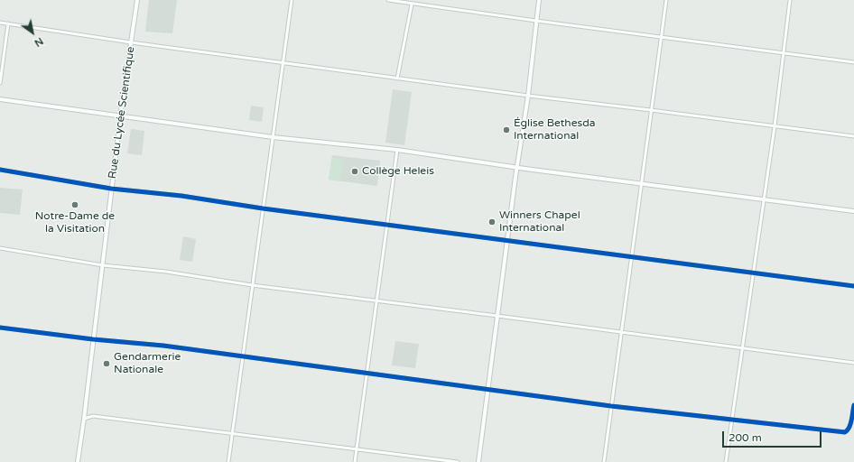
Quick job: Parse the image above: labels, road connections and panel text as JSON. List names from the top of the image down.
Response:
{
  "streets": {
    "street": ["Rue du Lycée Scientifique"]
  },
  "places": [
    "Église Bethesda International",
    "Collège Heleis",
    "Notre-Dame de la Visitation",
    "Winners Chapel International",
    "Gendarmerie Nationale"
  ],
  "scale_bar": "200 m",
  "north": "bottom right"
}
